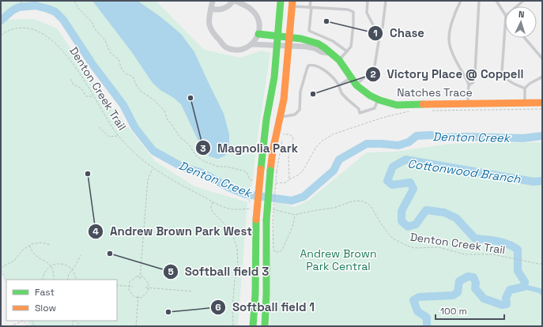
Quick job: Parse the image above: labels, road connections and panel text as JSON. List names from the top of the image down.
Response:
{
  "streets": {
    "main road": ["Natches Trace"],
    "path": ["Denton Creek Trail"]
  },
  "water": ["Denton Creek", "Cottonwood Branch"],
  "parks": ["Andrew Brown Park Central"],
  "places": [
    "Chase",
    "Victory Place @ Coppell",
    "Magnolia Park",
    "Andrew Brown Park West",
    "Softball field 3",
    "Softball field 1"
  ],
  "legend": ["Fast", "Slow"],
  "scale_bar": "100 m",
  "north": "top"
}
